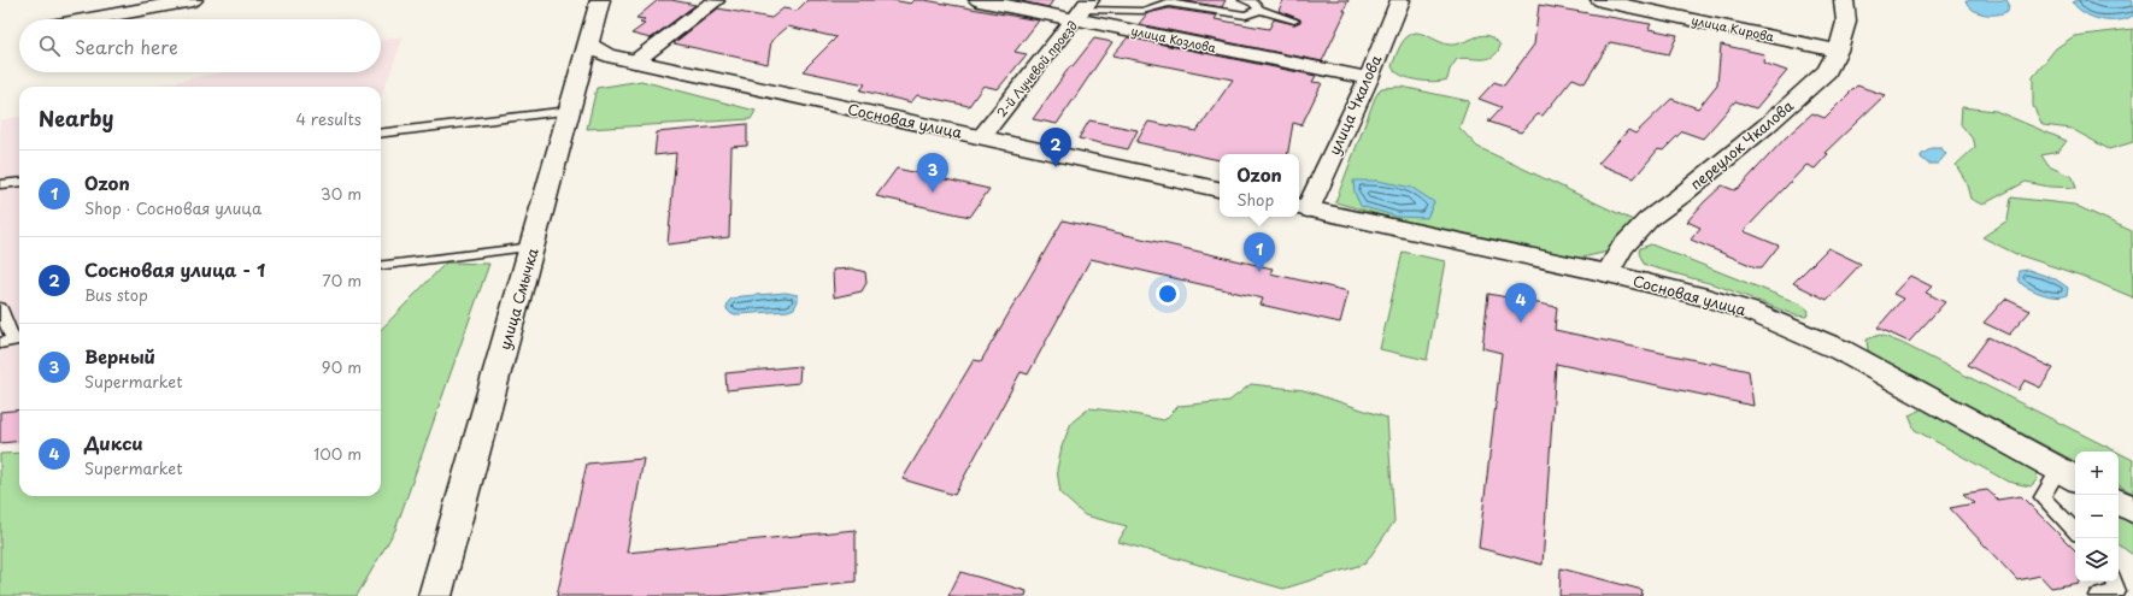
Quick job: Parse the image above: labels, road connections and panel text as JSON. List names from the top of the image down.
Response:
{
  "streets": {
    "street": [
      "улица Кирова",
      "улица Козлова",
      "2-й Лучевой проезд",
      "улица Чкалова",
      "Сосновая улица",
      "переулок Чкалова",
      "улица Смычка"
    ]
  },
  "crossings": [
    ["улица Кирова", "переулок Чкалова"],
    ["улица Козлова", "2-й Лучевой проезд"],
    ["улица Козлова", "улица Чкалова"],
    ["2-й Лучевой проезд", "Сосновая улица"],
    ["улица Чкалова", "Сосновая улица"],
    ["Сосновая улица", "переулок Чкалова"],
    ["Сосновая улица", "улица Смычка"]
  ],
  "page": {
    "search": "Search here",
    "heading": ["Nearby", "4 results"],
    "pins": [
      "2",
      "3",
      "1",
      "4"
    ],
    "list": [
      {
        "mark": "1",
        "name": "Ozon",
        "note": "Shop · Сосновая улица",
        "value": "30 m"
      },
      {
        "mark": "2",
        "name": "Сосновая улица - 1",
        "note": "Bus stop",
        "value": "70 m"
      },
      {
        "mark": "3",
        "name": "Верный",
        "note": "Supermarket",
        "value": "90 m"
      },
      {
        "mark": "4",
        "name": "Дикси",
        "note": "Supermarket",
        "value": "100 m"
      }
    ],
    "popup": ["Ozon", "Shop"],
    "map_buttons": ["+", "−"]
  }
}
